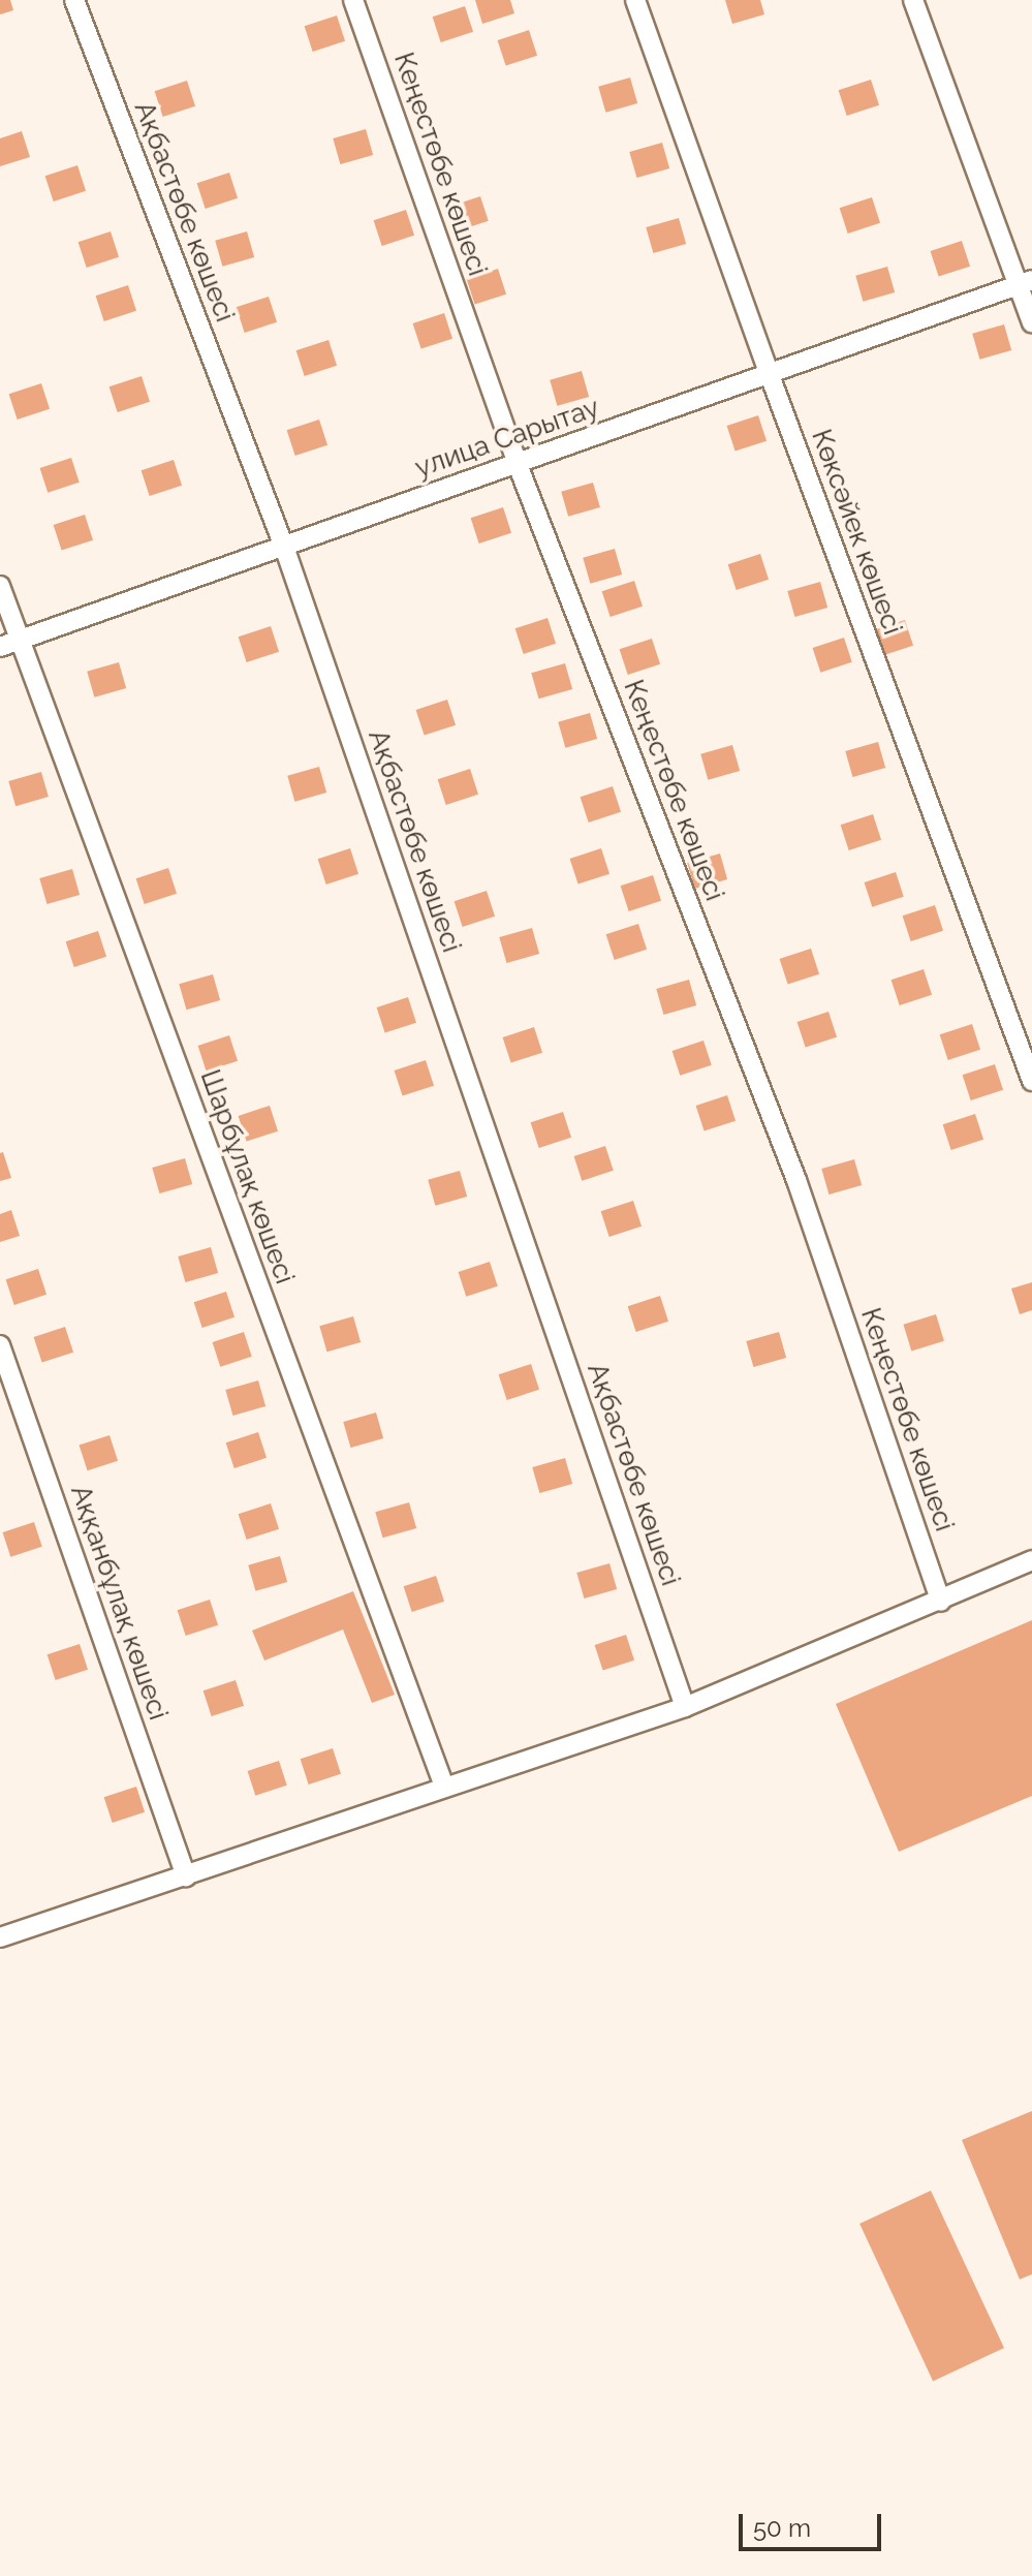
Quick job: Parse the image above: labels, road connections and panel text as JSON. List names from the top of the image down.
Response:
{
  "streets": {
    "street": [
      "Кеңестөбе көшесі",
      "Ақбастөбе көшесі",
      "улица Сарытау",
      "Көксәйек көшесі",
      "Шарбұлақ көшесі",
      "Аққанбұлақ көшесі"
    ]
  },
  "crossings": [
    ["Кеңестөбе көшесі", "улица Сарытау"],
    ["Ақбастөбе көшесі", "улица Сарытау"],
    ["улица Сарытау", "Көксәйек көшесі"],
    ["улица Сарытау", "Шарбұлақ көшесі"]
  ],
  "scale_bar": "50 m"
}
